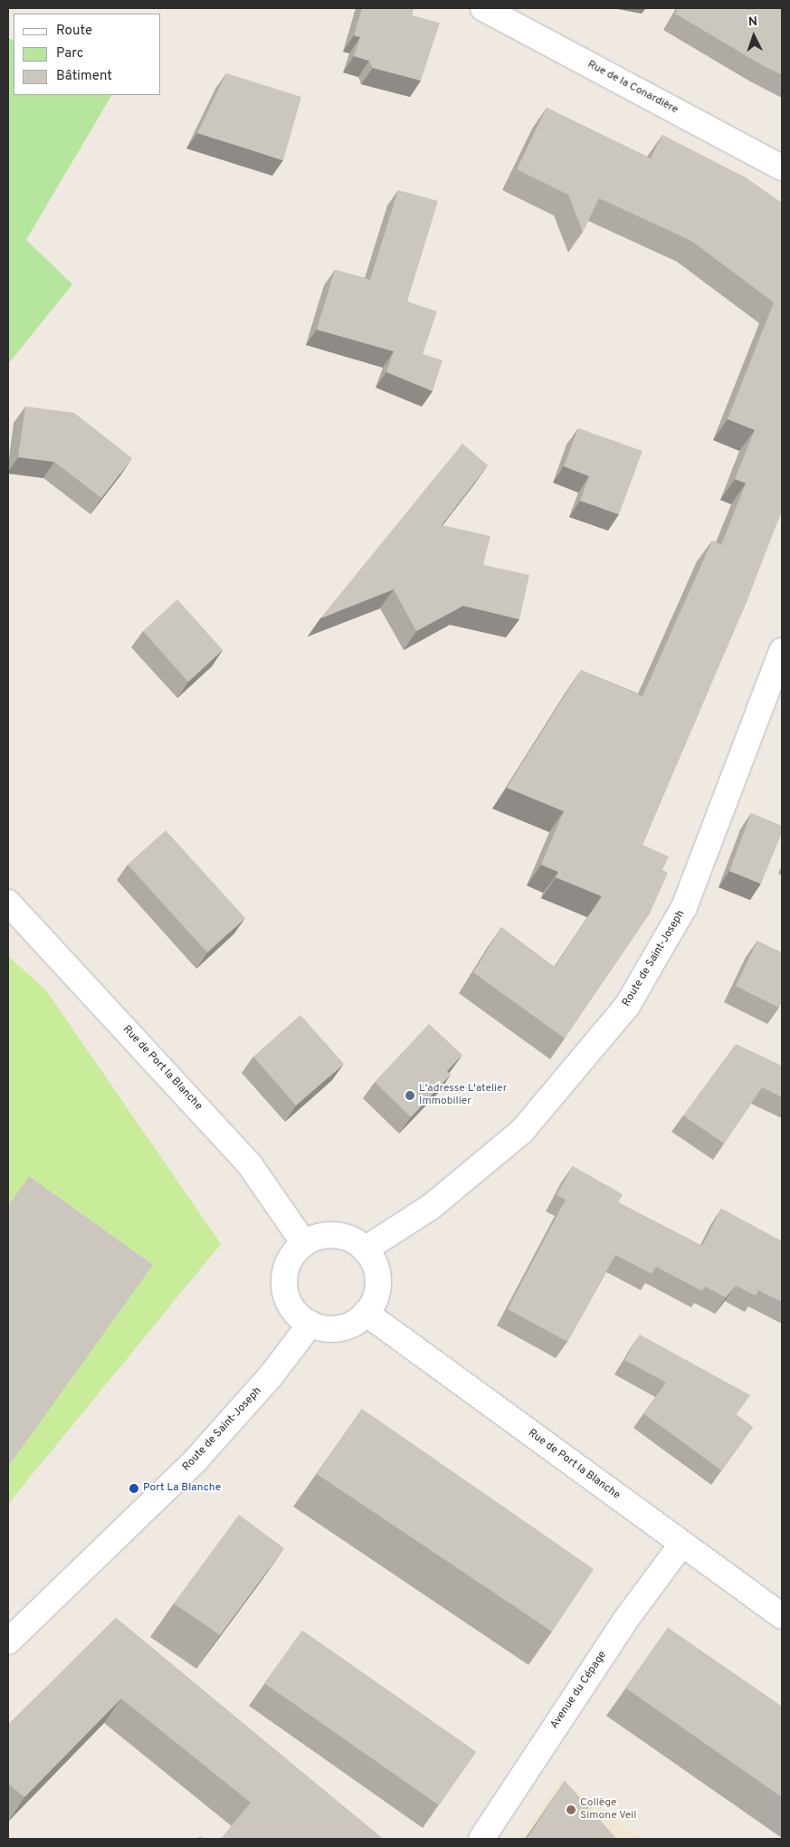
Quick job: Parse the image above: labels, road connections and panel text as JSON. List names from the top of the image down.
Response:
{
  "streets": {
    "street": [
      "Rue de la Conardière",
      "Route de Saint-Joseph",
      "Rue de Port la Blanche",
      "Avenue du Cépage"
    ]
  },
  "crossings": [
    ["Route de Saint-Joseph", "Rue de Port la Blanche"],
    ["Rue de Port la Blanche", "Avenue du Cépage"]
  ],
  "places": ["L'adresse L'atelier Immobilier", "Port La Blanche", "Collège Simone Veil"],
  "legend": ["Route", "Parc", "Bâtiment"],
  "north": "top"
}
